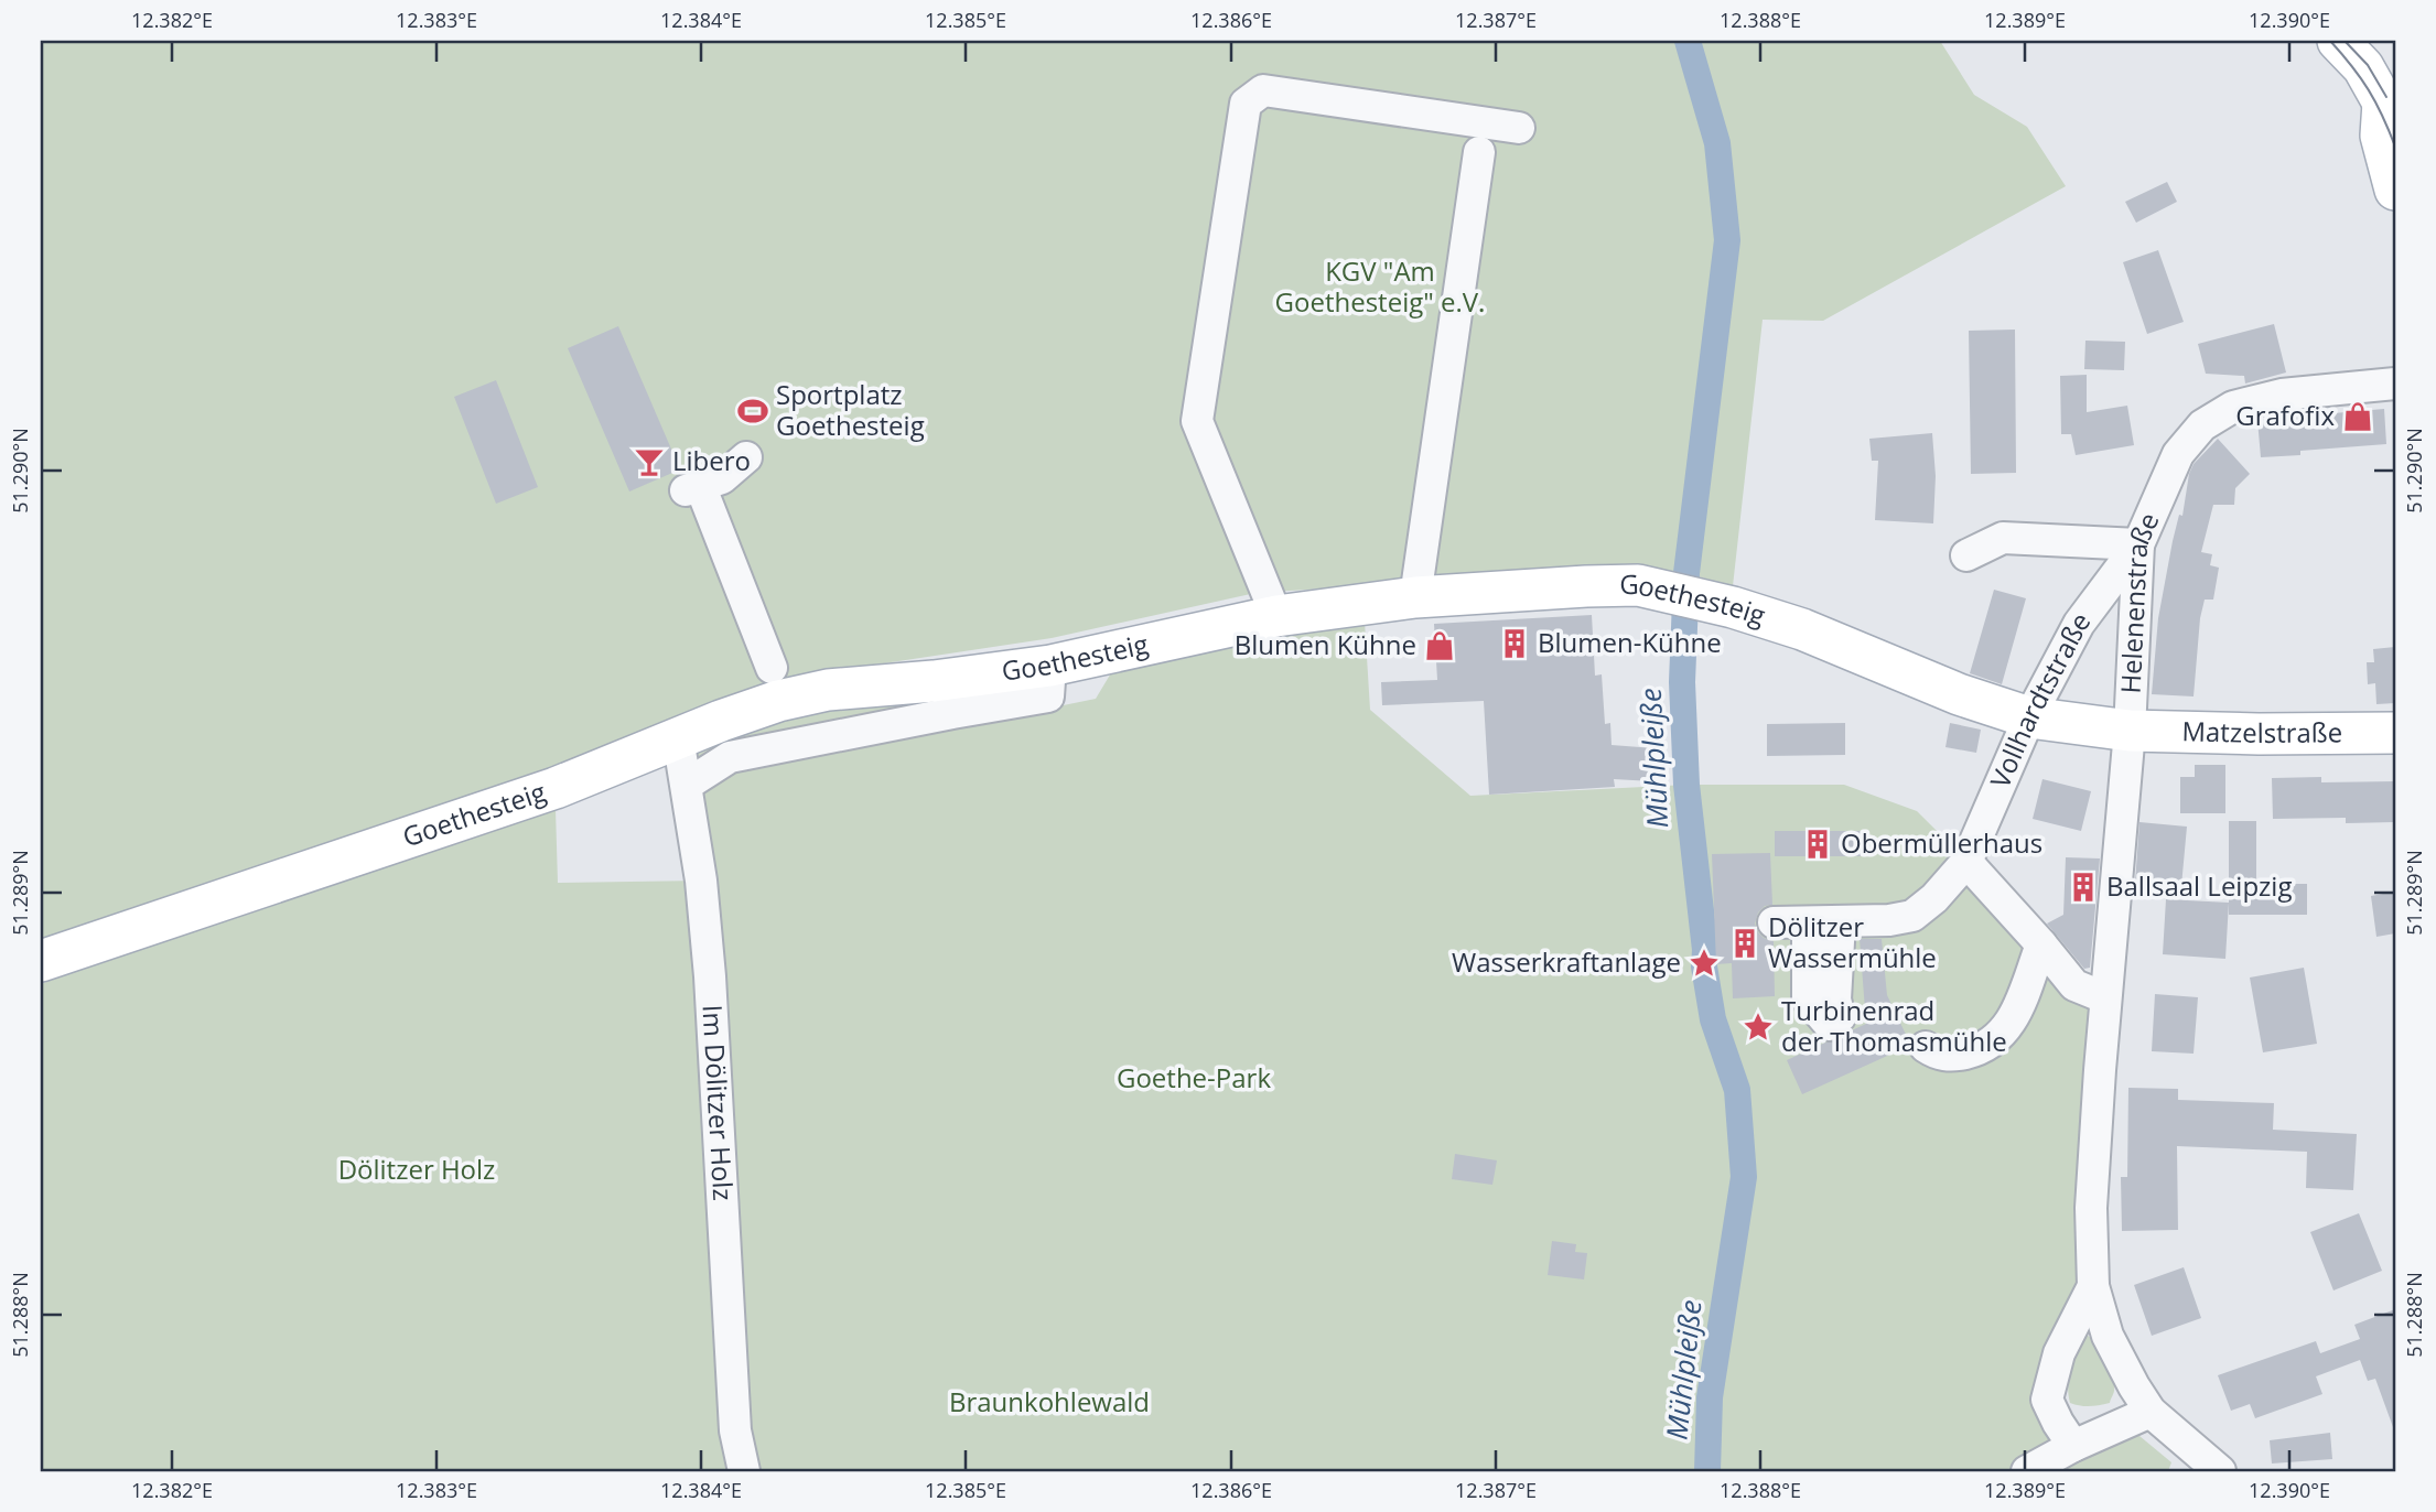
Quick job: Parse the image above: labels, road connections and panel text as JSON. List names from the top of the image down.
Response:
{
  "streets": {
    "main road": ["Goethesteig", "Matzelstraße"],
    "street": ["Helenenstraße", "Vollhardtstraße", "Im Dölitzer Holz"]
  },
  "crossings": [
    ["Goethesteig", "Helenenstraße"],
    ["Goethesteig", "Vollhardtstraße"],
    ["Goethesteig", "Matzelstraße"],
    ["Goethesteig", "Im Dölitzer Holz"],
    ["Helenenstraße", "Vollhardtstraße"],
    ["Helenenstraße", "Matzelstraße"]
  ],
  "water": ["Mühlpleiße"],
  "parks": [
    "KGV \"Am Goethesteig\" e.V.",
    "Goethe-Park",
    "Dölitzer Holz",
    "Braunkohlewald"
  ],
  "places": {
    "sports": ["Sportplatz Goethesteig"],
    "shop": ["Grafofix", "Blumen Kühne"],
    "bar": ["Libero"],
    "building": [
      "Blumen-Kühne",
      "Obermüllerhaus",
      "Ballsaal Leipzig",
      "Dölitzer Wassermühle"
    ],
    "place": ["Wasserkraftanlage", "Turbinenrad der Thomasmühle"]
  },
  "coordinates": [
    "12.382°E",
    "12.383°E",
    "12.384°E",
    "12.385°E",
    "12.386°E",
    "12.387°E",
    "12.388°E",
    "12.389°E",
    "12.390°E",
    "51.290°N",
    "51.289°N",
    "51.288°N"
  ]
}
